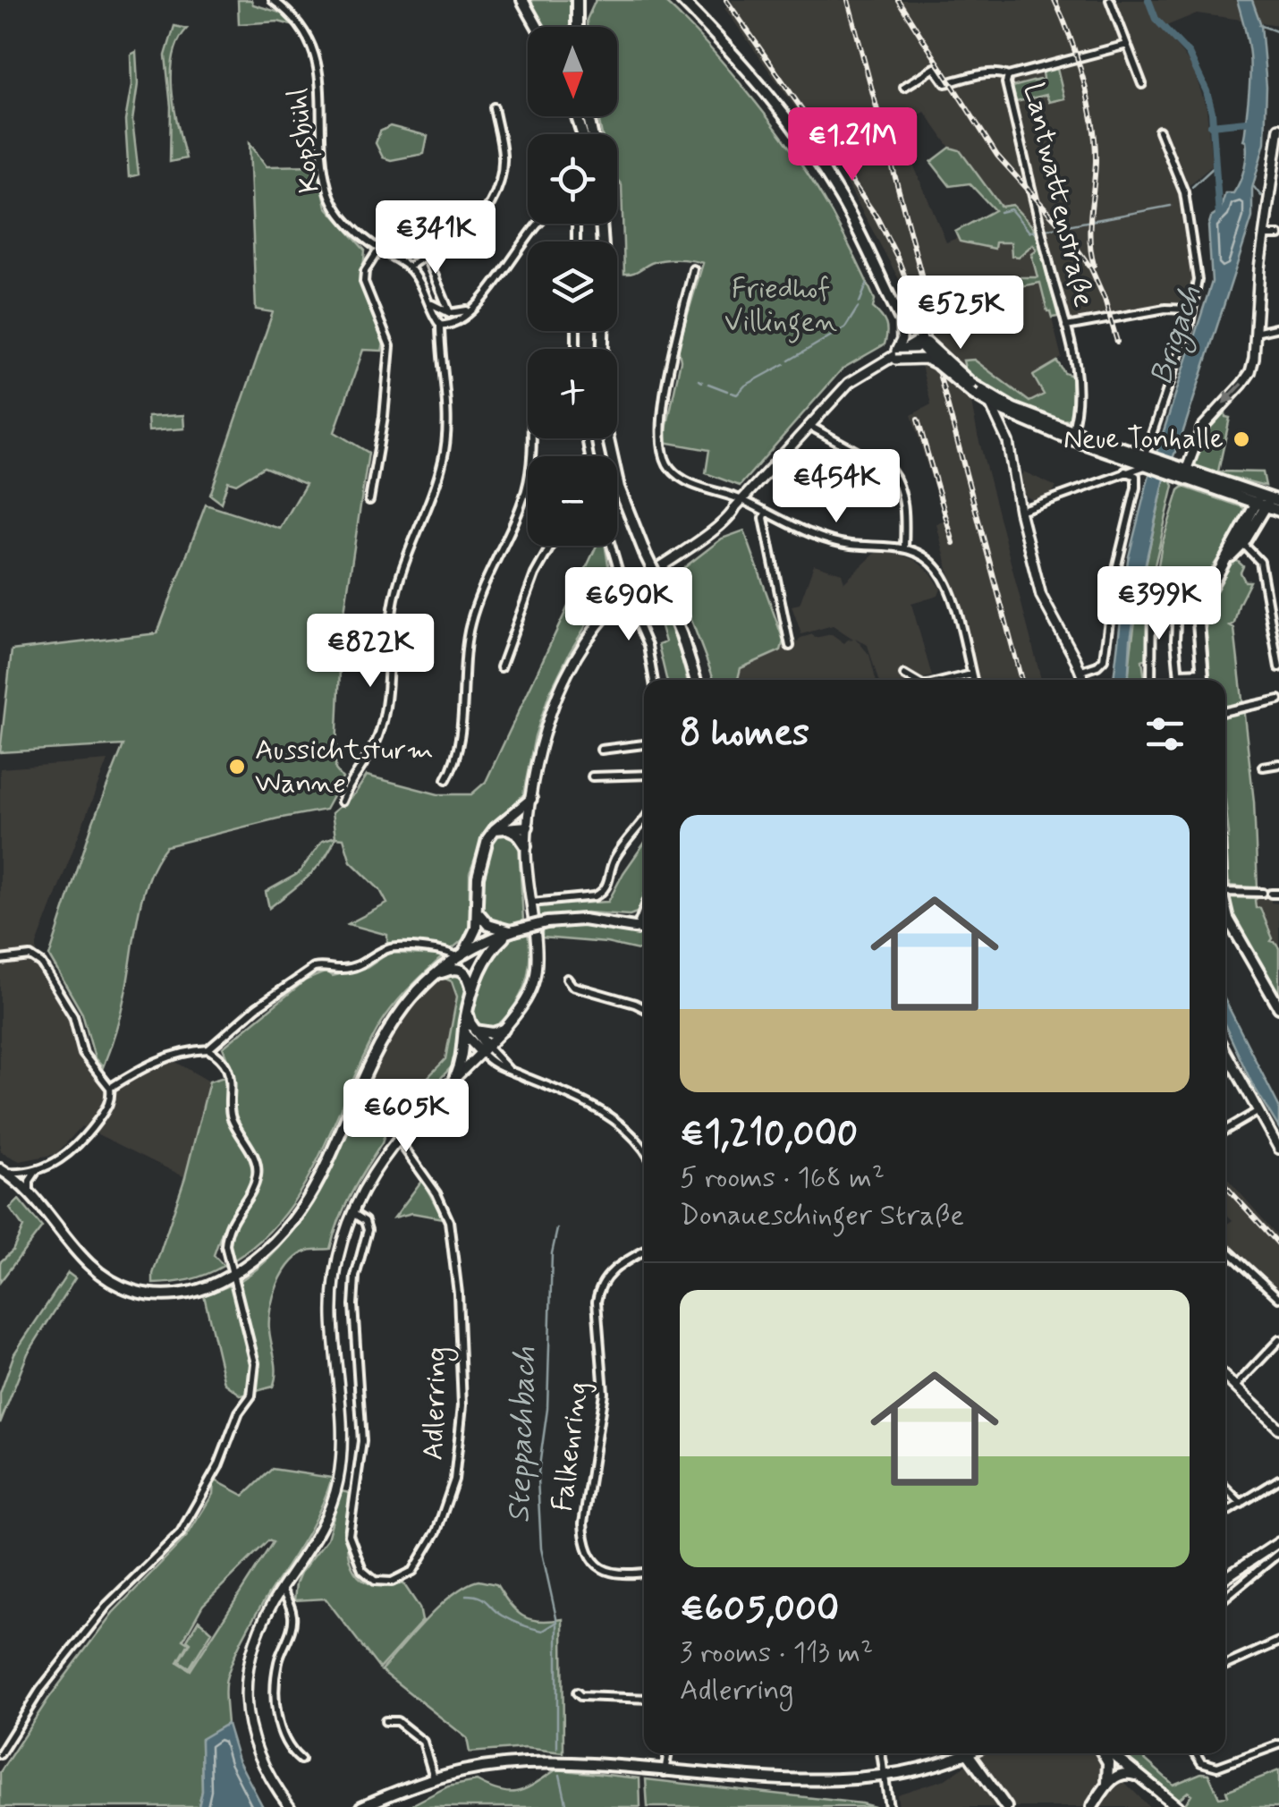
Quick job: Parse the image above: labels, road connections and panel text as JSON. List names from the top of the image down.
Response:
{
  "streets": {
    "street": [
      "Kopsbühl",
      "Lantwattenstraße",
      "Adlerring",
      "Falkenring"
    ]
  },
  "water": ["Brigach", "Steppachbach"],
  "parks": ["Friedhof Villingen"],
  "places": ["Neue Tonhalle", "Aussichtsturm Wanne"],
  "north": "bottom",
  "page": {
    "map_buttons": ["+", "−"],
    "price": [
      "€1.21M",
      "€341K",
      "€525K",
      "€454K",
      "€399K",
      "€690K",
      "€822K",
      "€605K"
    ],
    "heading": "8 homes",
    "list": [
      {
        "name": "€1,210,000",
        "note": "5 rooms · 168 m² · Donaueschinger Straße"
      },
      {
        "name": "€605,000",
        "note": "3 rooms · 113 m² · Adlerring"
      }
    ]
  }
}
